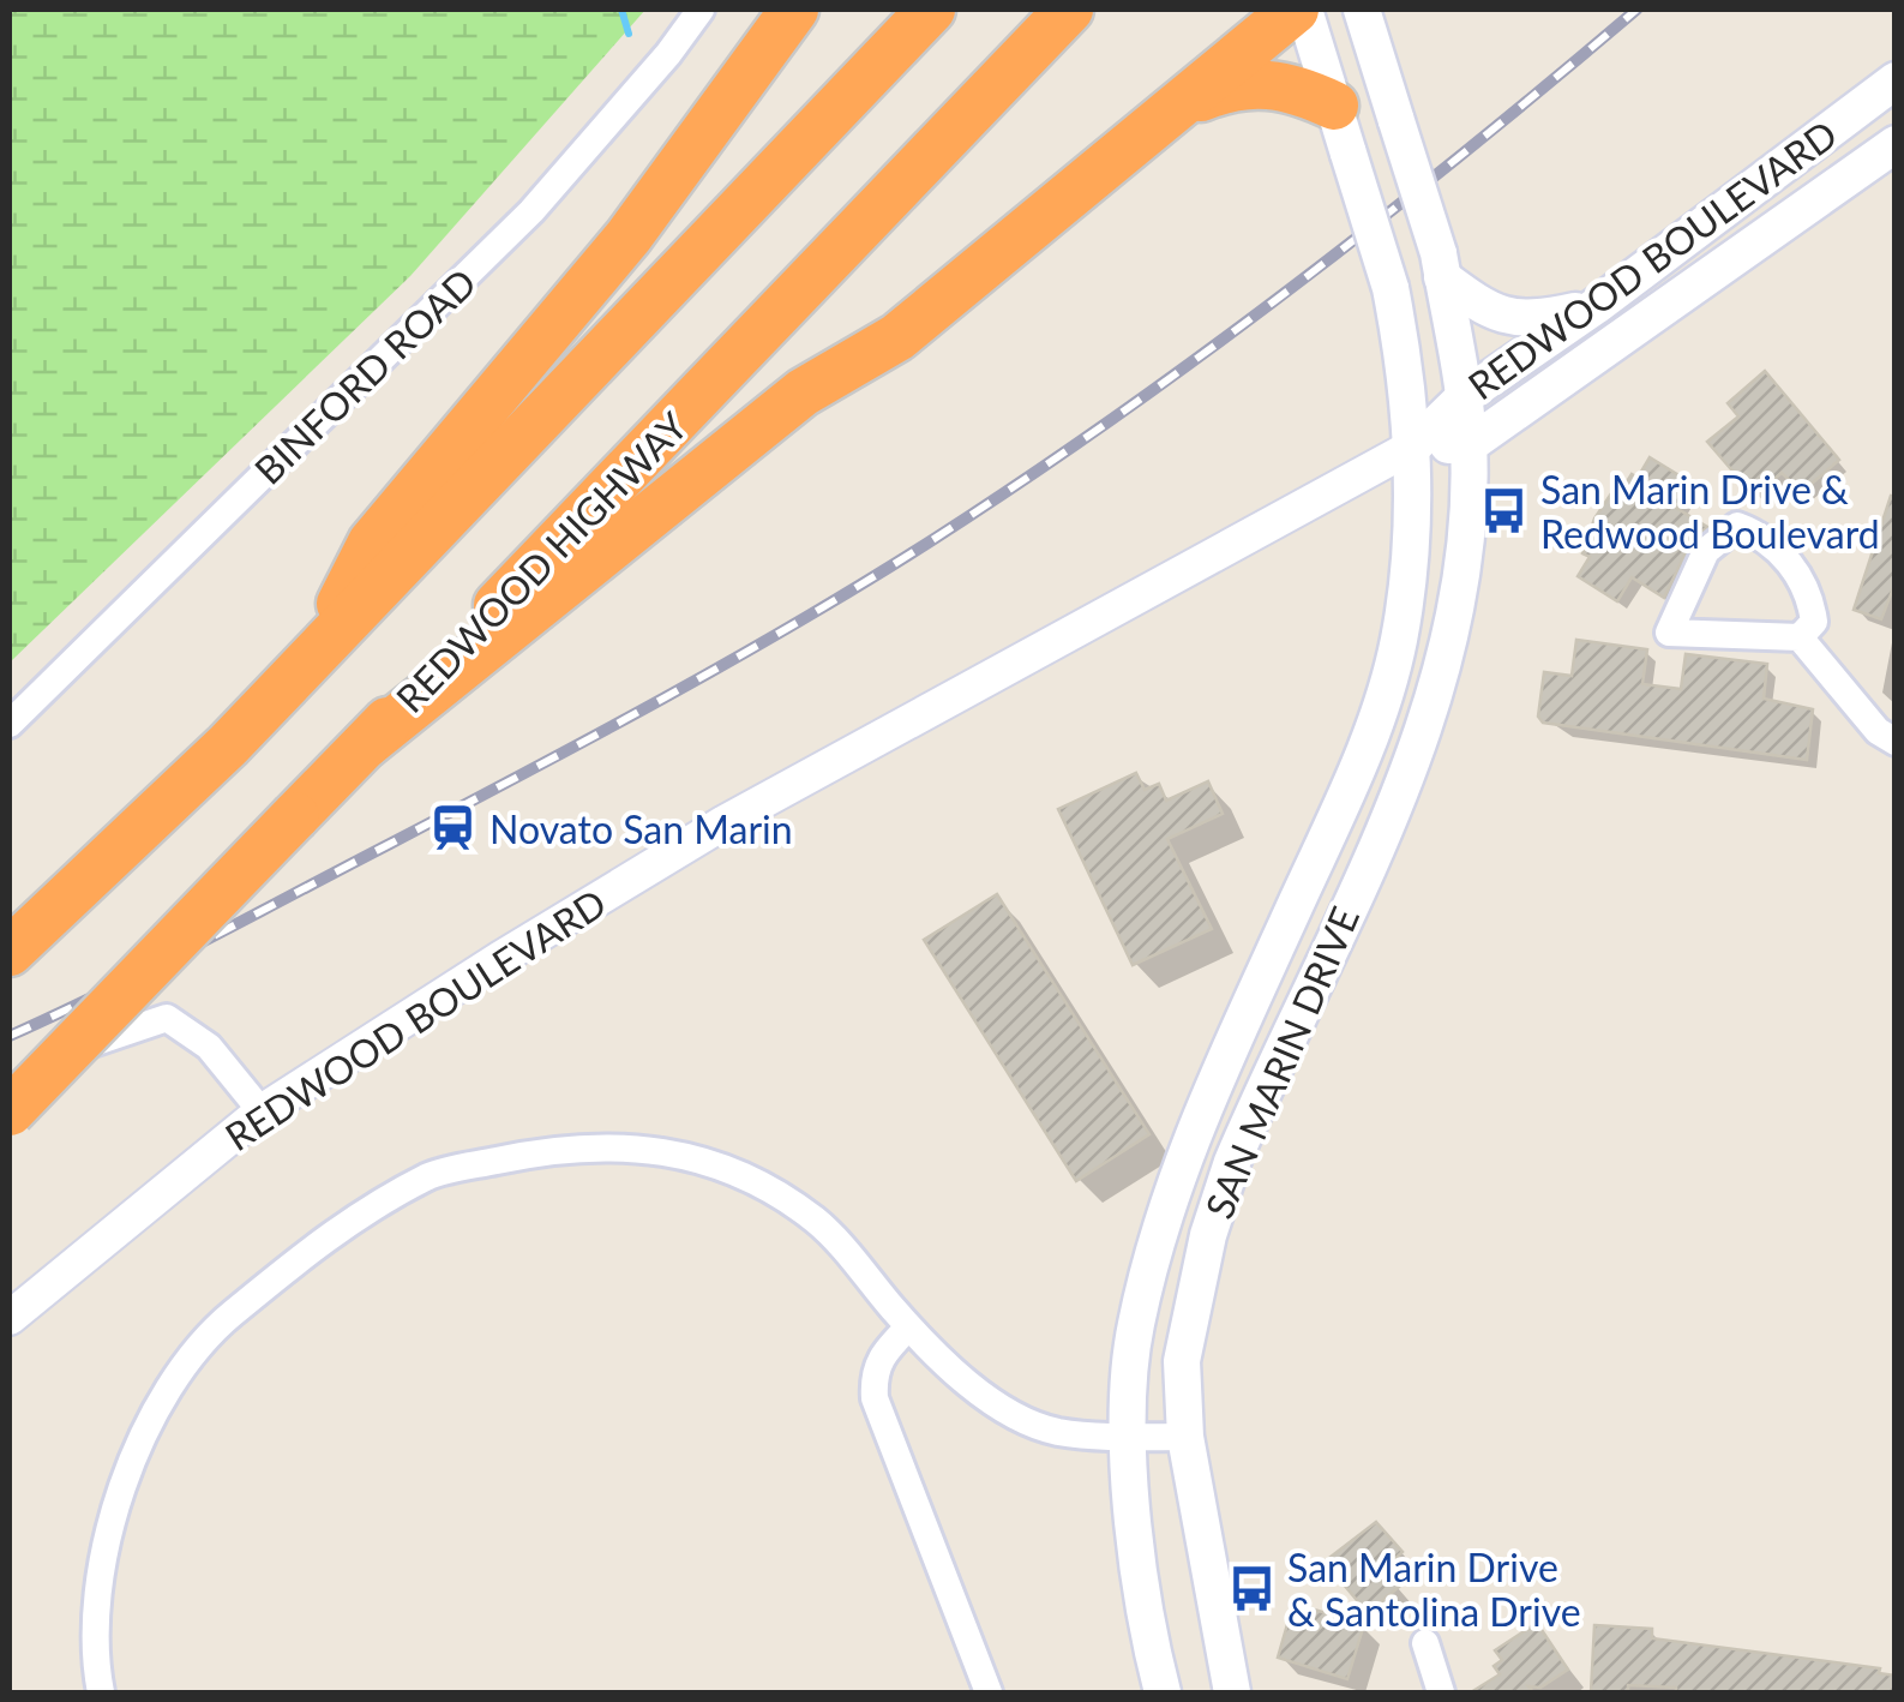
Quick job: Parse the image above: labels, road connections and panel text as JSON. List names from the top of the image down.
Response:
{
  "streets": {
    "highway": ["REDWOOD HIGHWAY"],
    "main road": ["REDWOOD BOULEVARD", "SAN MARIN DRIVE"],
    "street": ["BINFORD ROAD"]
  },
  "crossings": [
    ["REDWOOD BOULEVARD", "SAN MARIN DRIVE"]
  ],
  "places": {
    "bus stop": ["San Marin Drive & Redwood Boulevard", "San Marin Drive & Santolina Drive"],
    "station": ["Novato San Marin"]
  }
}
